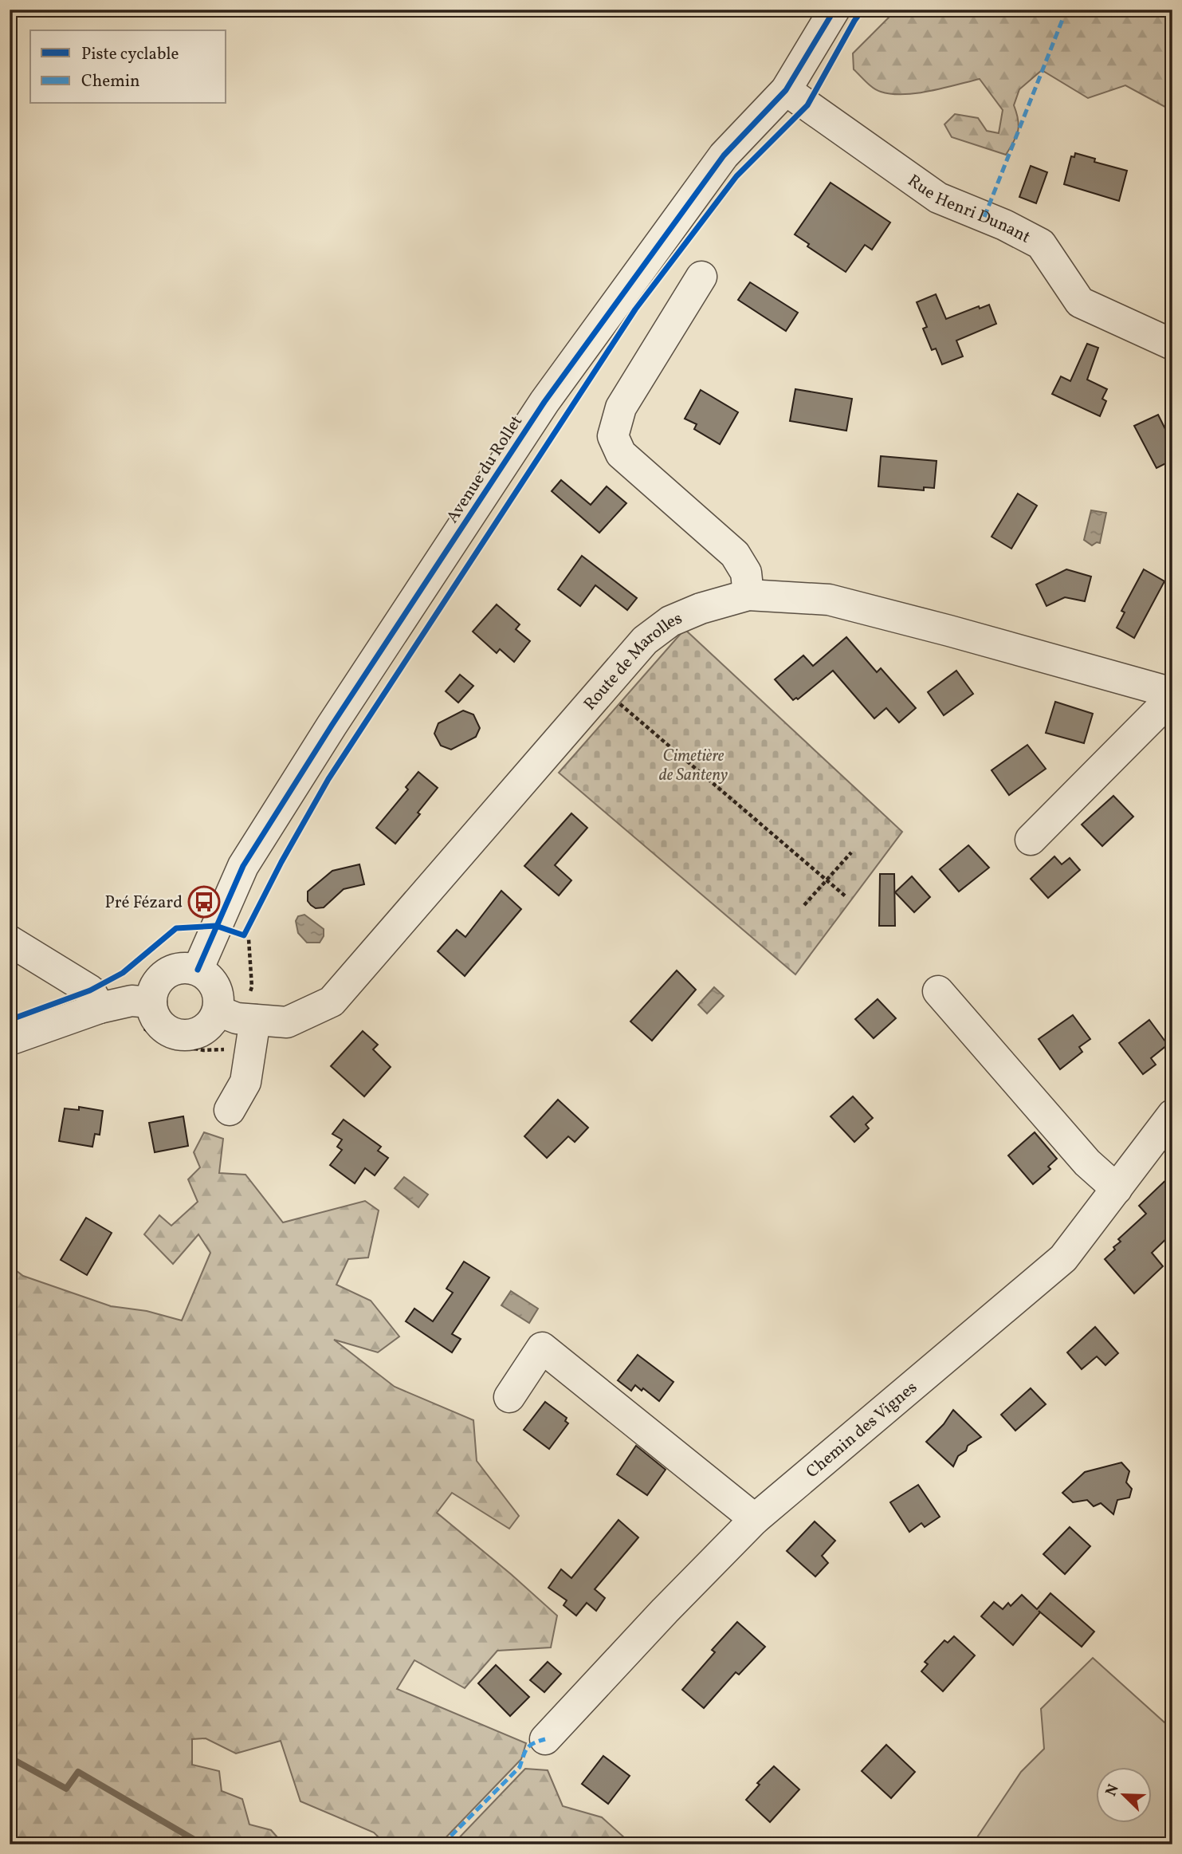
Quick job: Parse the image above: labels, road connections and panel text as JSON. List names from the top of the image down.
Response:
{
  "streets": {
    "street": [
      "Rue Henri Dunant",
      "Avenue du Rollet",
      "Route de Marolles",
      "Chemin des Vignes"
    ]
  },
  "crossings": [
    ["Rue Henri Dunant", "Avenue du Rollet"],
    ["Avenue du Rollet", "Route de Marolles"]
  ],
  "parks": ["Cimetière de Santeny"],
  "places": {
    "bus stop": ["Pré Fézard"]
  },
  "legend": ["Piste cyclable", "Chemin"],
  "north": "top left"
}
